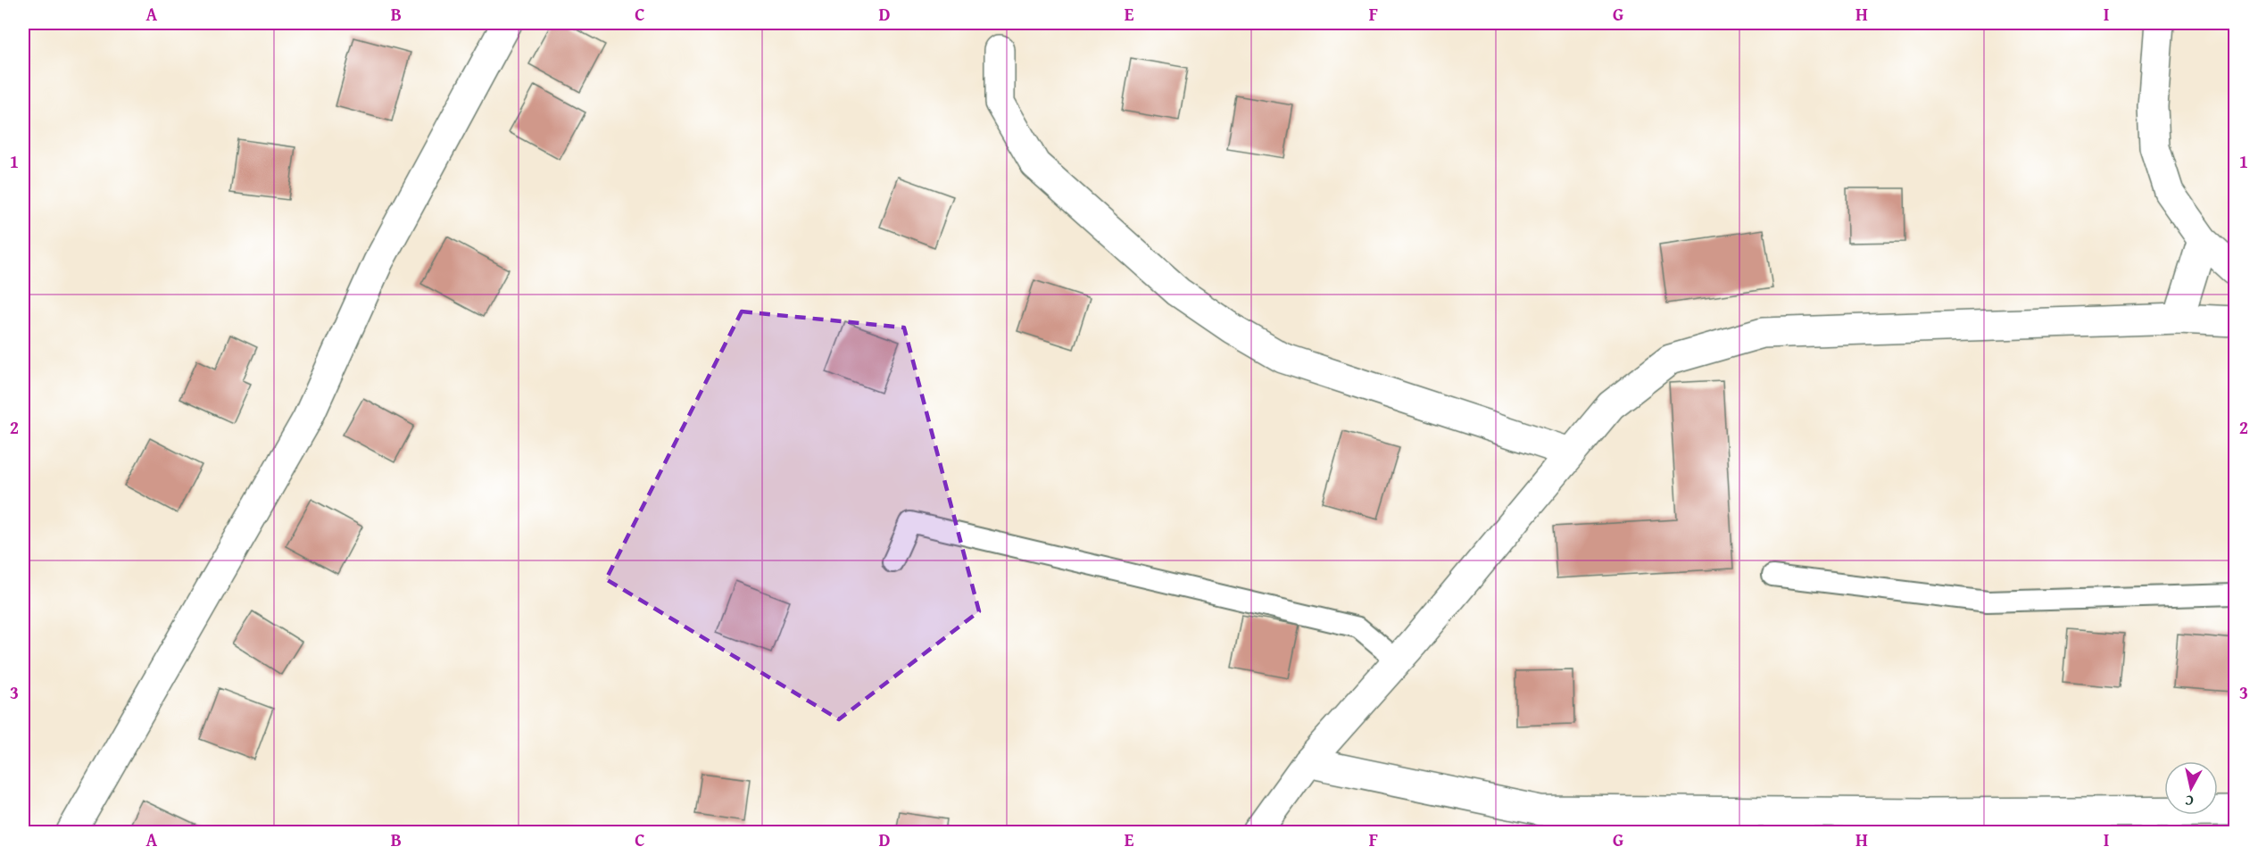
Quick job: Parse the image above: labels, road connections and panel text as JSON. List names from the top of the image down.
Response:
{
  "north": "bottom",
  "grid": {
    "columns": [
      "A",
      "B",
      "C",
      "D",
      "E",
      "F",
      "G",
      "H",
      "I"
    ],
    "rows": ["1", "2", "3"]
  }
}
